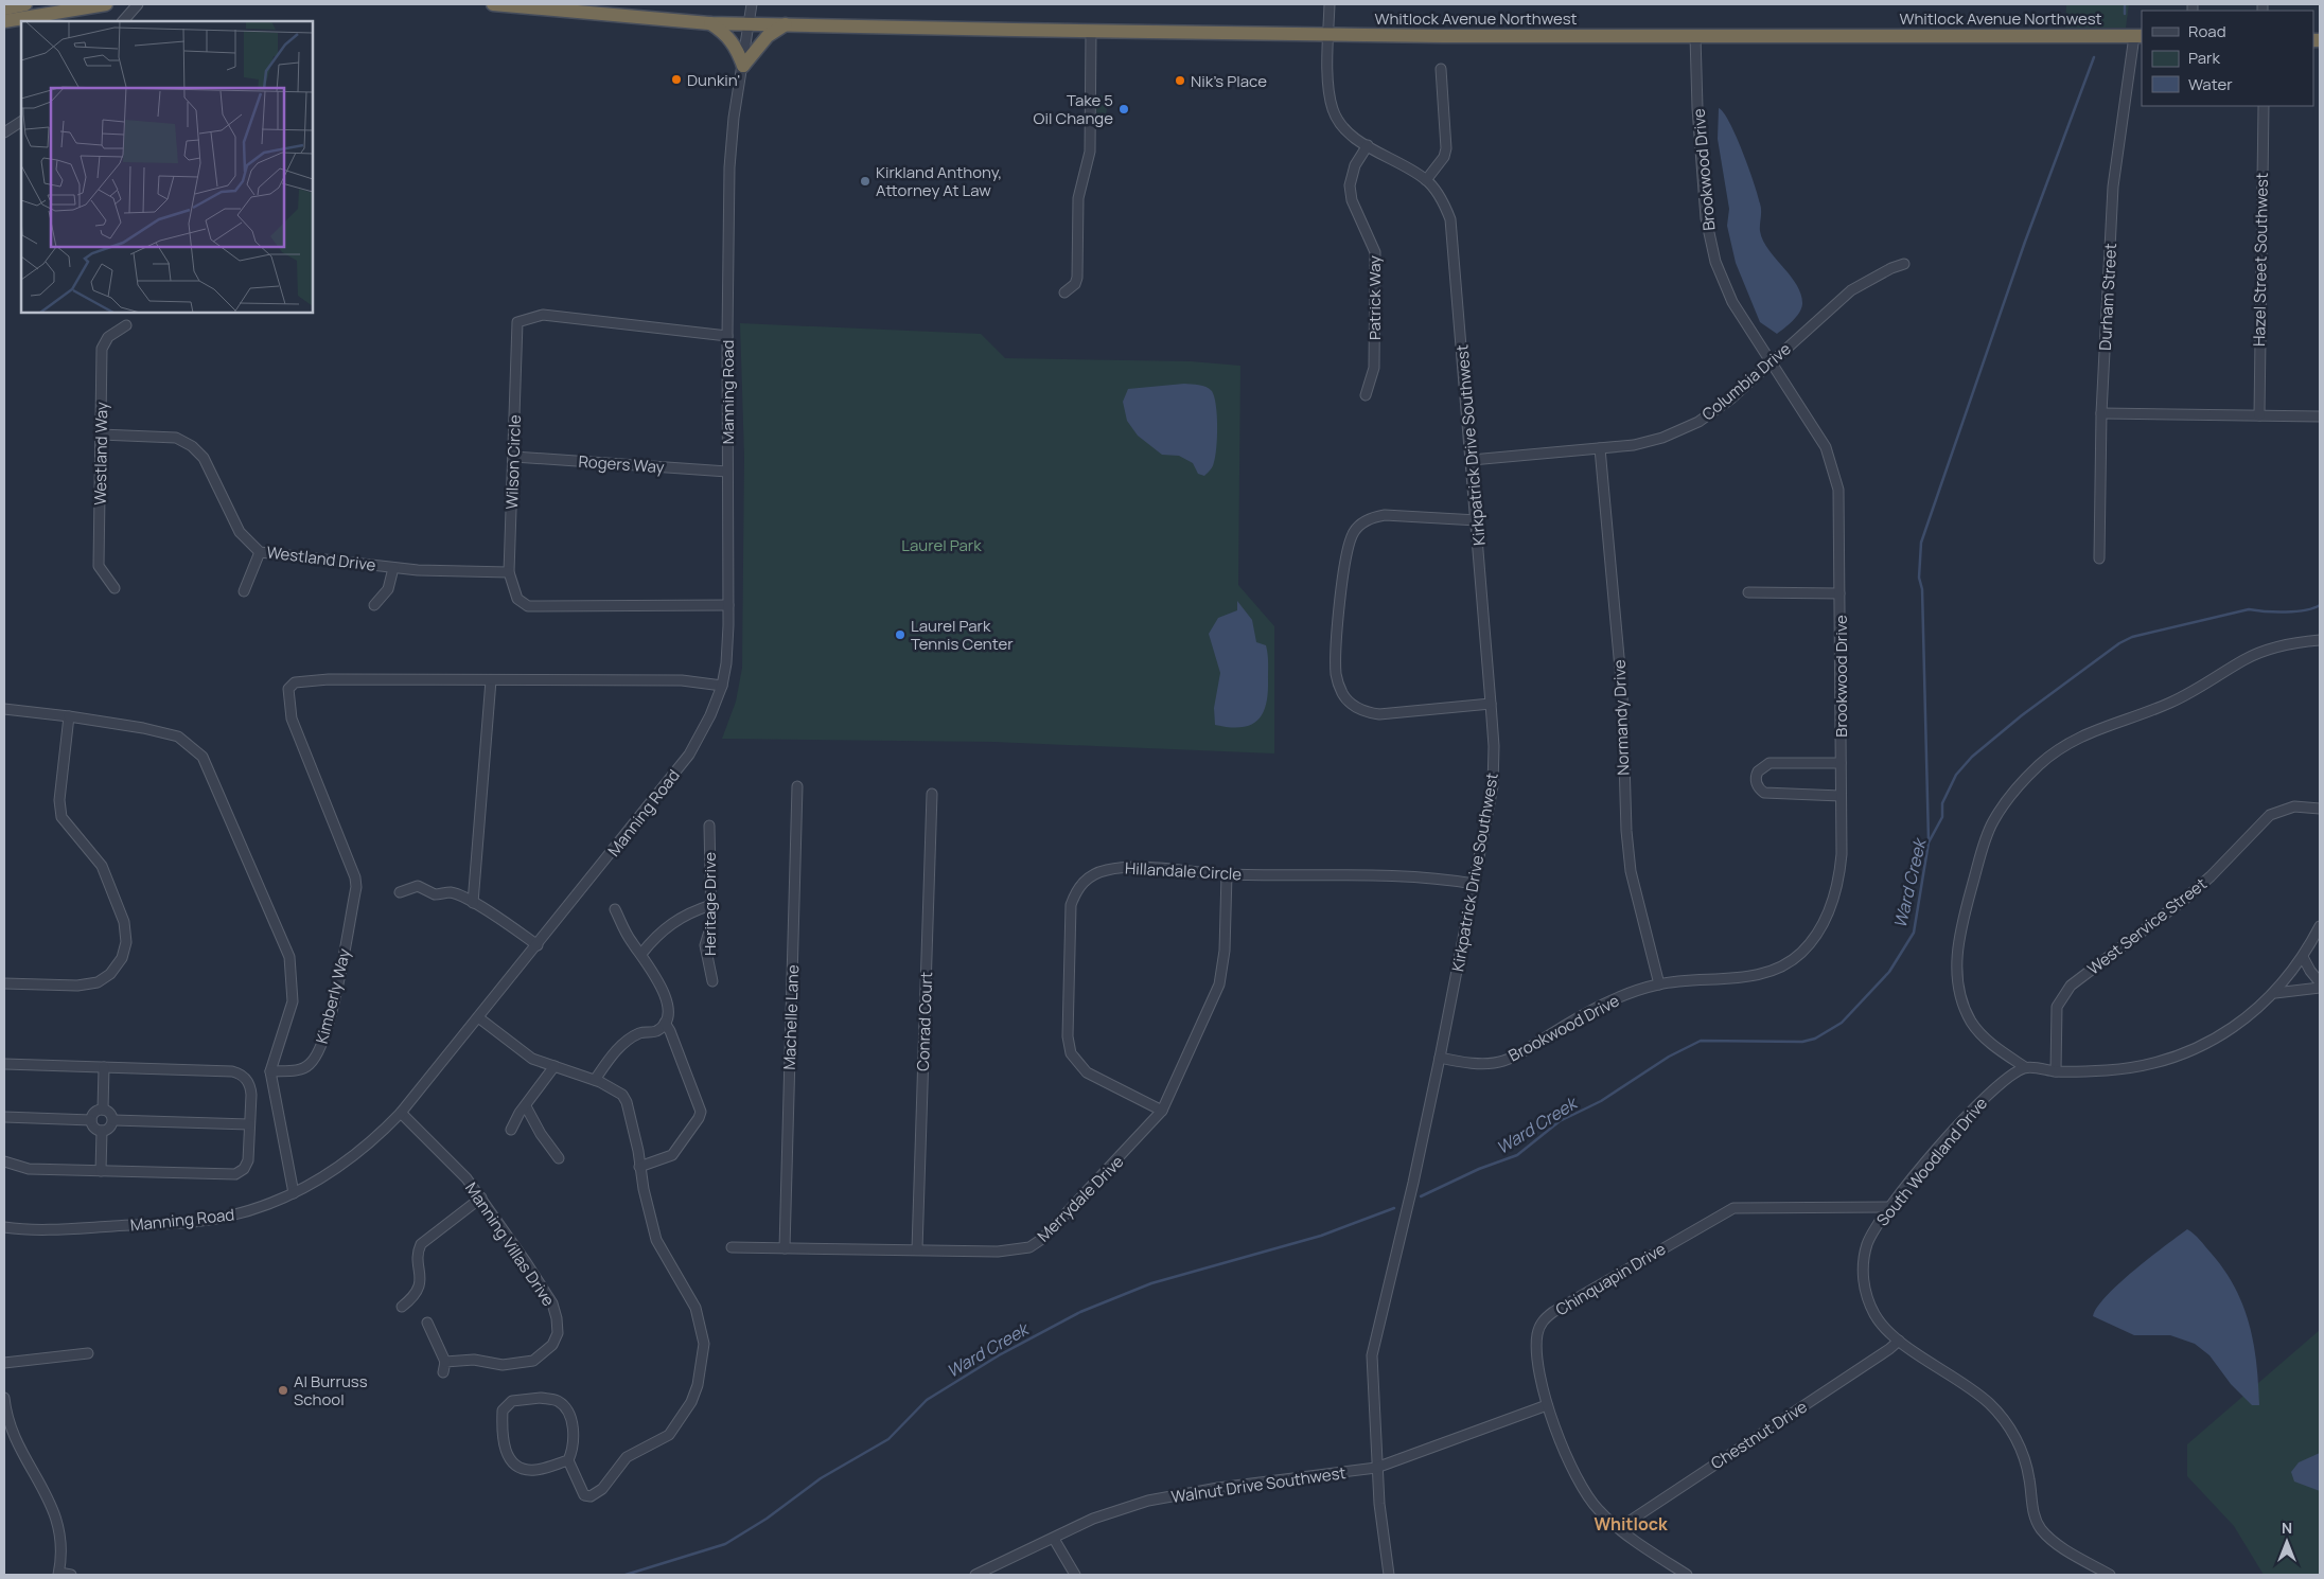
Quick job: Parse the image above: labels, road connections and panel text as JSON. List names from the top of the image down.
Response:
{
  "streets": {
    "highway": ["Whitlock Avenue Northwest"],
    "street": [
      "Brookwood Drive",
      "Hazel Street Southwest",
      "Durham Street",
      "Patrick Way",
      "Columbia Drive",
      "Manning Road",
      "Kirkpatrick Drive Southwest",
      "Westland Way",
      "Wilson Circle",
      "Rogers Way",
      "Westland Drive",
      "Normandy Drive",
      "Hillandale Circle",
      "Heritage Drive",
      "West Service Street",
      "Kimberly Way",
      "Machelle Lane",
      "Conrad Court",
      "South Woodland Drive",
      "Merrydale Drive",
      "Manning Villas Drive",
      "Chinquapin Drive",
      "Chestnut Drive",
      "Walnut Drive Southwest"
    ]
  },
  "crossings": [
    ["Whitlock Avenue Northwest", "Brookwood Drive"],
    ["Whitlock Avenue Northwest", "Durham Street"],
    ["Whitlock Avenue Northwest", "Manning Road"],
    ["Whitlock Avenue Northwest", "Kirkpatrick Drive Southwest"],
    ["Brookwood Drive", "Columbia Drive"],
    ["Brookwood Drive", "Kirkpatrick Drive Southwest"],
    ["Brookwood Drive", "Normandy Drive"],
    ["Patrick Way", "Kirkpatrick Drive Southwest"],
    ["Columbia Drive", "Kirkpatrick Drive Southwest"],
    ["Columbia Drive", "Normandy Drive"],
    ["Manning Road", "Wilson Circle"],
    ["Manning Road", "Rogers Way"],
    ["Manning Road", "Kimberly Way"],
    ["Manning Road", "Manning Villas Drive"],
    ["Kirkpatrick Drive Southwest", "Hillandale Circle"],
    ["Kirkpatrick Drive Southwest", "Walnut Drive Southwest"],
    ["Westland Way", "Westland Drive"],
    ["Wilson Circle", "Rogers Way"],
    ["Wilson Circle", "Westland Drive"],
    ["Hillandale Circle", "Merrydale Drive"],
    ["Machelle Lane", "Merrydale Drive"],
    ["Conrad Court", "Merrydale Drive"],
    ["South Woodland Drive", "Chinquapin Drive"],
    ["South Woodland Drive", "Chestnut Drive"],
    ["Chinquapin Drive", "Chestnut Drive"],
    ["Chinquapin Drive", "Walnut Drive Southwest"]
  ],
  "districts": ["Whitlock"],
  "water": ["Ward Creek"],
  "parks": ["Laurel Park"],
  "places": [
    "Dunkin'",
    "Nik's Place",
    "Take 5 Oil Change",
    "Kirkland Anthony, Attorney At Law",
    "Laurel Park Tennis Center",
    "Al Burruss School"
  ],
  "legend": ["Road", "Park", "Water"],
  "north": "top"
}
